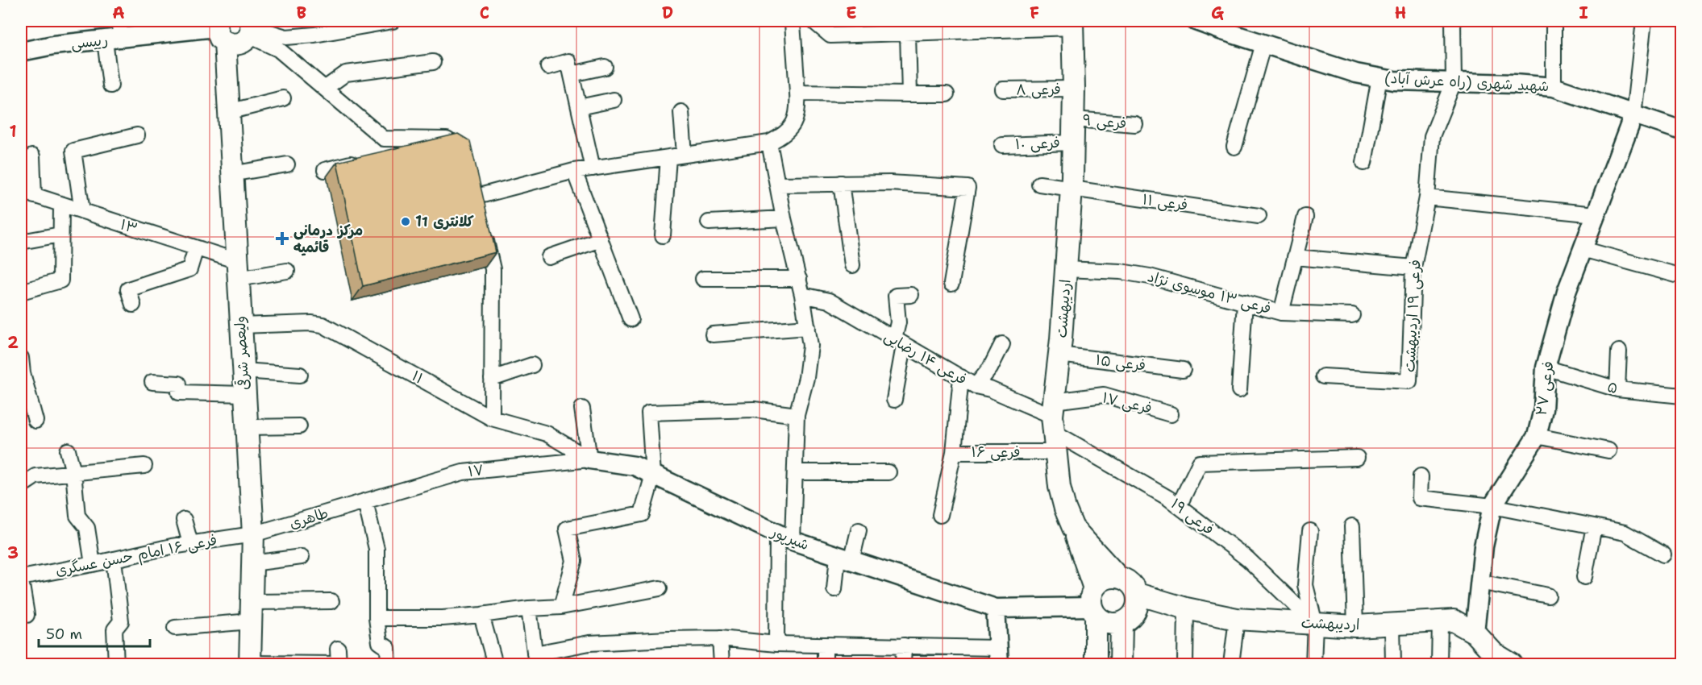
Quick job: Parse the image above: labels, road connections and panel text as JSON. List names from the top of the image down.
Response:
{
  "streets": {
    "main road": ["اردیبهشت", "ولیعصر شرقی"],
    "street": [
      "رییسی",
      "شهید شهری (راه عرش آباد)",
      "فرعی ۸",
      "فرعی ۹",
      "فرعی ۱۰",
      "فرعی ۱۱",
      "۱۳",
      "فرعی ۱‍۳ موسوی نژاد",
      "فرعی ۱۹ اردیبهشت",
      "فرعی ۱۴ رضایی",
      "فرعی ۱۵",
      "۱۱",
      "۵",
      "فرعی ۲۷",
      "فرعی ۱۷",
      "فرعی ۱۶",
      "۱۷",
      "فرعی ۱۹",
      "طاهری",
      "شیرپور",
      "فرعی ۱۶ امام حسن عسگری"
    ]
  },
  "crossings": [
    ["رییسی", "ولیعصر شرقی"],
    ["شهید شهری (راه عرش آباد)", "فرعی ۱۹ اردیبهشت"],
    ["شهید شهری (راه عرش آباد)", "فرعی ۲۷"],
    ["فرعی ۸", "اردیبهشت"],
    ["فرعی ۹", "اردیبهشت"],
    ["فرعی ۱۰", "اردیبهشت"],
    ["فرعی ۱۱", "اردیبهشت"],
    ["۱۳", "ولیعصر شرقی"],
    ["فرعی ۱‍۳ موسوی نژاد", "اردیبهشت"],
    ["اردیبهشت", "فرعی ۱۴ رضایی"],
    ["اردیبهشت", "فرعی ۱۵"],
    ["اردیبهشت", "فرعی ۲۷"],
    ["اردیبهشت", "فرعی ۱۷"],
    ["اردیبهشت", "فرعی ۱۶"],
    ["اردیبهشت", "فرعی ۱۹"],
    ["اردیبهشت", "شیرپور"],
    ["ولیعصر شرقی", "۱۱"],
    ["ولیعصر شرقی", "طاهری"],
    ["ولیعصر شرقی", "فرعی ۱۶ امام حسن عسگری"],
    ["فرعی ۱۴ رضایی", "فرعی ۱۷"],
    ["فرعی ۱۴ رضایی", "فرعی ۱۶"],
    ["فرعی ۱۴ رضایی", "فرعی ۱۹"],
    ["۱۱", "۱۷"],
    ["۱۱", "شیرپور"],
    ["۵", "فرعی ۲۷"],
    ["فرعی ۱۷", "فرعی ۱۶"],
    ["فرعی ۱۷", "فرعی ۱۹"],
    ["فرعی ۱۶", "فرعی ۱۹"],
    ["۱۷", "طاهری"],
    ["۱۷", "شیرپور"],
    ["طاهری", "فرعی ۱۶ امام حسن عسگری"]
  ],
  "places": {
    "other": ["کلانتری 11"],
    "health": ["مرکز درمانی قائمیه"]
  },
  "scale_bar": "50 m",
  "grid": {
    "columns": [
      "A",
      "B",
      "C",
      "D",
      "E",
      "F",
      "G",
      "H",
      "I"
    ],
    "rows": ["1", "2", "3"]
  }
}
